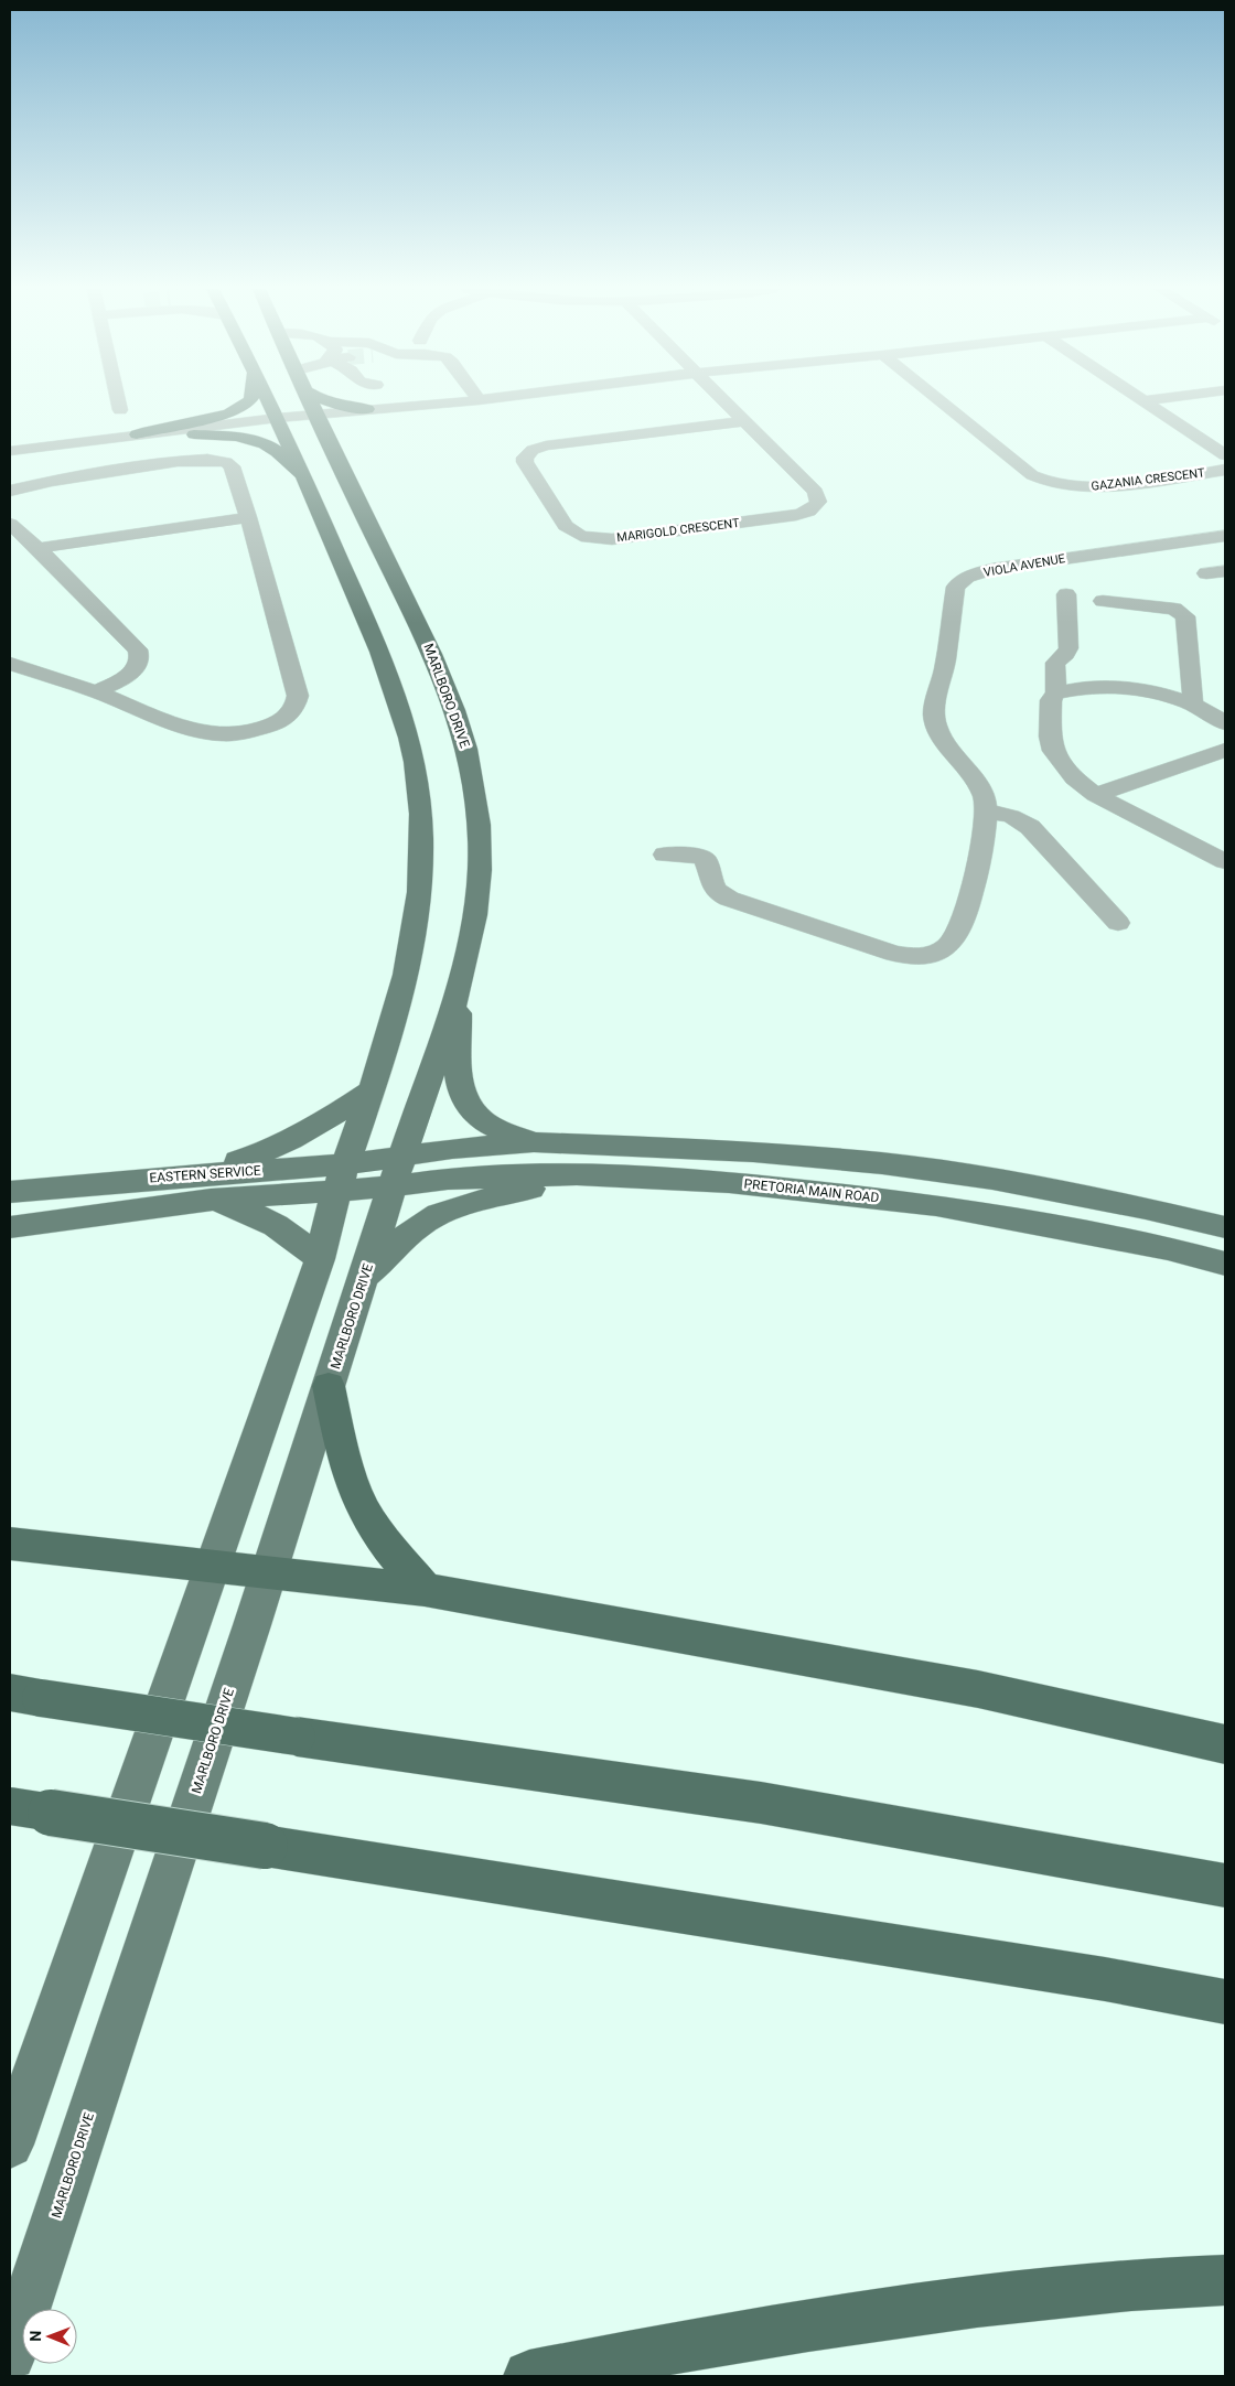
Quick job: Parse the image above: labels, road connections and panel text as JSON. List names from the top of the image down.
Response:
{
  "streets": {
    "main road": ["MARLBORO DRIVE", "EASTERN SERVICE", "PRETORIA MAIN ROAD"],
    "street": ["GAZANIA CRESCENT", "MARIGOLD CRESCENT", "VIOLA AVENUE"]
  },
  "crossings": [
    ["MARLBORO DRIVE", "EASTERN SERVICE"],
    ["MARLBORO DRIVE", "PRETORIA MAIN ROAD"],
    ["EASTERN SERVICE", "PRETORIA MAIN ROAD"]
  ],
  "north": "left"
}
